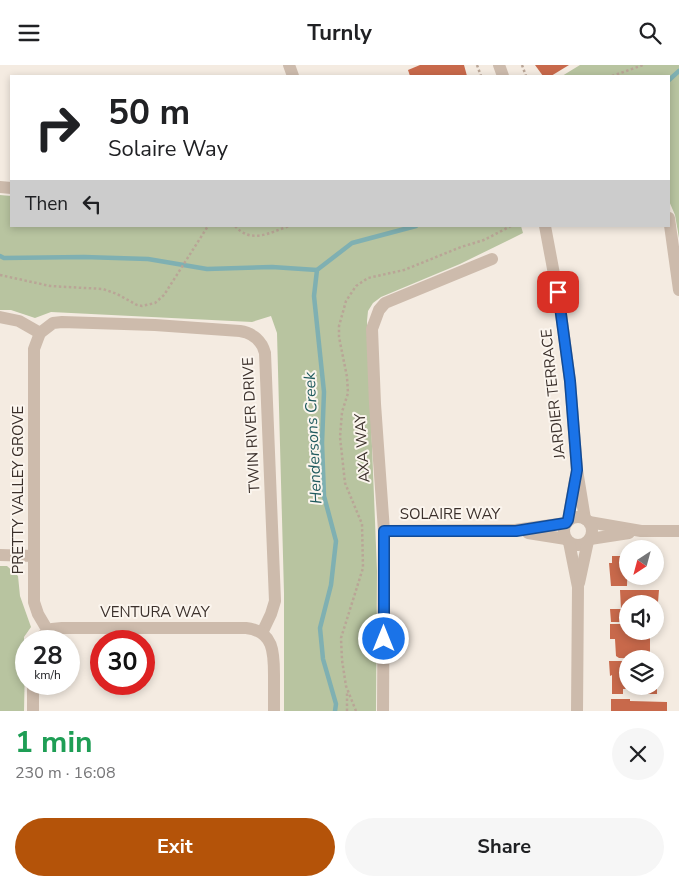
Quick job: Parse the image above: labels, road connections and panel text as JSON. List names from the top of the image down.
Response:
{
  "streets": {
    "street": [
      "JARDIER TERRACE",
      "TWIN RIVER DRIVE",
      "AXA WAY",
      "PRETTY VALLEY GROVE",
      "SOLAIRE WAY",
      "VENTURA WAY"
    ]
  },
  "crossings": [
    ["JARDIER TERRACE", "SOLAIRE WAY"],
    ["TWIN RIVER DRIVE", "PRETTY VALLEY GROVE"],
    ["TWIN RIVER DRIVE", "VENTURA WAY"],
    ["AXA WAY", "SOLAIRE WAY"]
  ],
  "water": ["Hendersons Creek"],
  "north": "bottom left",
  "page": {
    "header": "Turnly",
    "turn": ["50 m", "Solaire Way"],
    "then": "Then",
    "speed": "28 km/h",
    "limit": "30",
    "heading": ["1 min", "230 m · 16:08"],
    "buttons": ["Exit", "Share"]
  }
}
